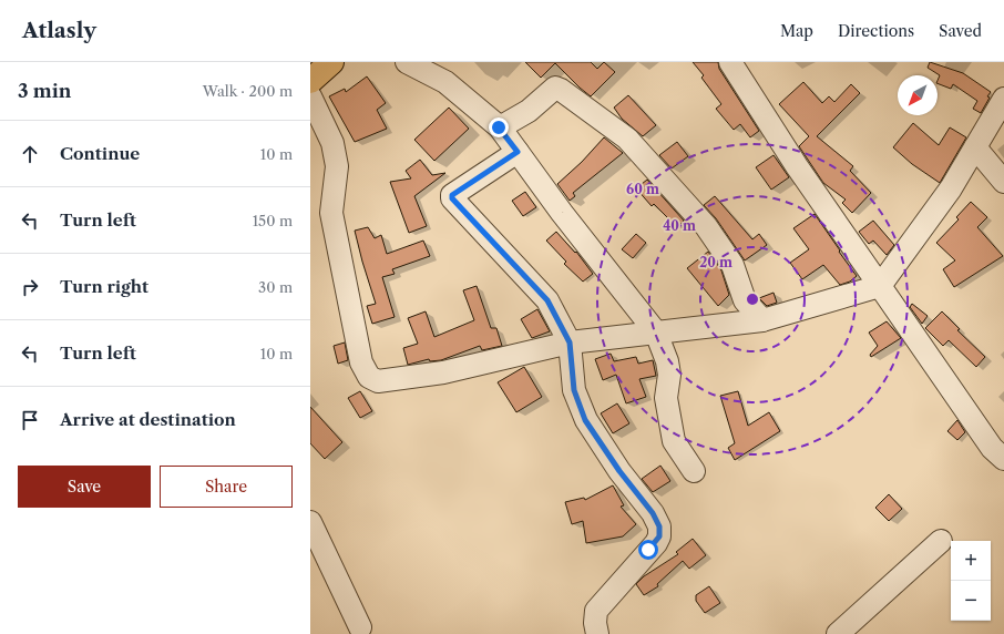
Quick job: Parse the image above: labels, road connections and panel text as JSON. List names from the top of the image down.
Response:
{
  "north": "bottom left",
  "page": {
    "header": "Atlasly",
    "nav": ["Map", "Directions", "Saved"],
    "heading": ["3 min", "Walk · 200 m"],
    "list": [
      ["Continue", "10 m"],
      ["Turn left", "150 m"],
      ["Turn right", "30 m"],
      ["Turn left", "10 m"],
      "Arrive at destination"
    ],
    "buttons": ["Save", "Share"],
    "map_buttons": ["+", "−"]
  },
  "rings": ["60 m", "40 m", "20 m"]
}
